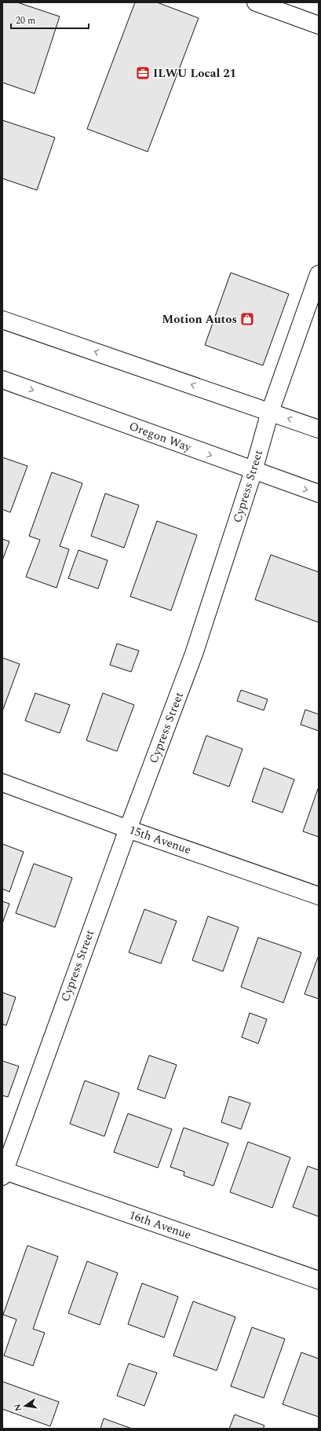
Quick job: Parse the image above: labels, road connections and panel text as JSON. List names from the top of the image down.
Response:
{
  "streets": {
    "street": [
      "Oregon Way",
      "Cypress Street",
      "15th Avenue",
      "16th Avenue"
    ]
  },
  "crossings": [
    ["Oregon Way", "Cypress Street"],
    ["Cypress Street", "15th Avenue"],
    ["Cypress Street", "16th Avenue"]
  ],
  "places": {
    "office": ["ILWU Local 21"],
    "shop": ["Motion Autos"]
  },
  "scale_bar": "20 m",
  "north": "left"
}
